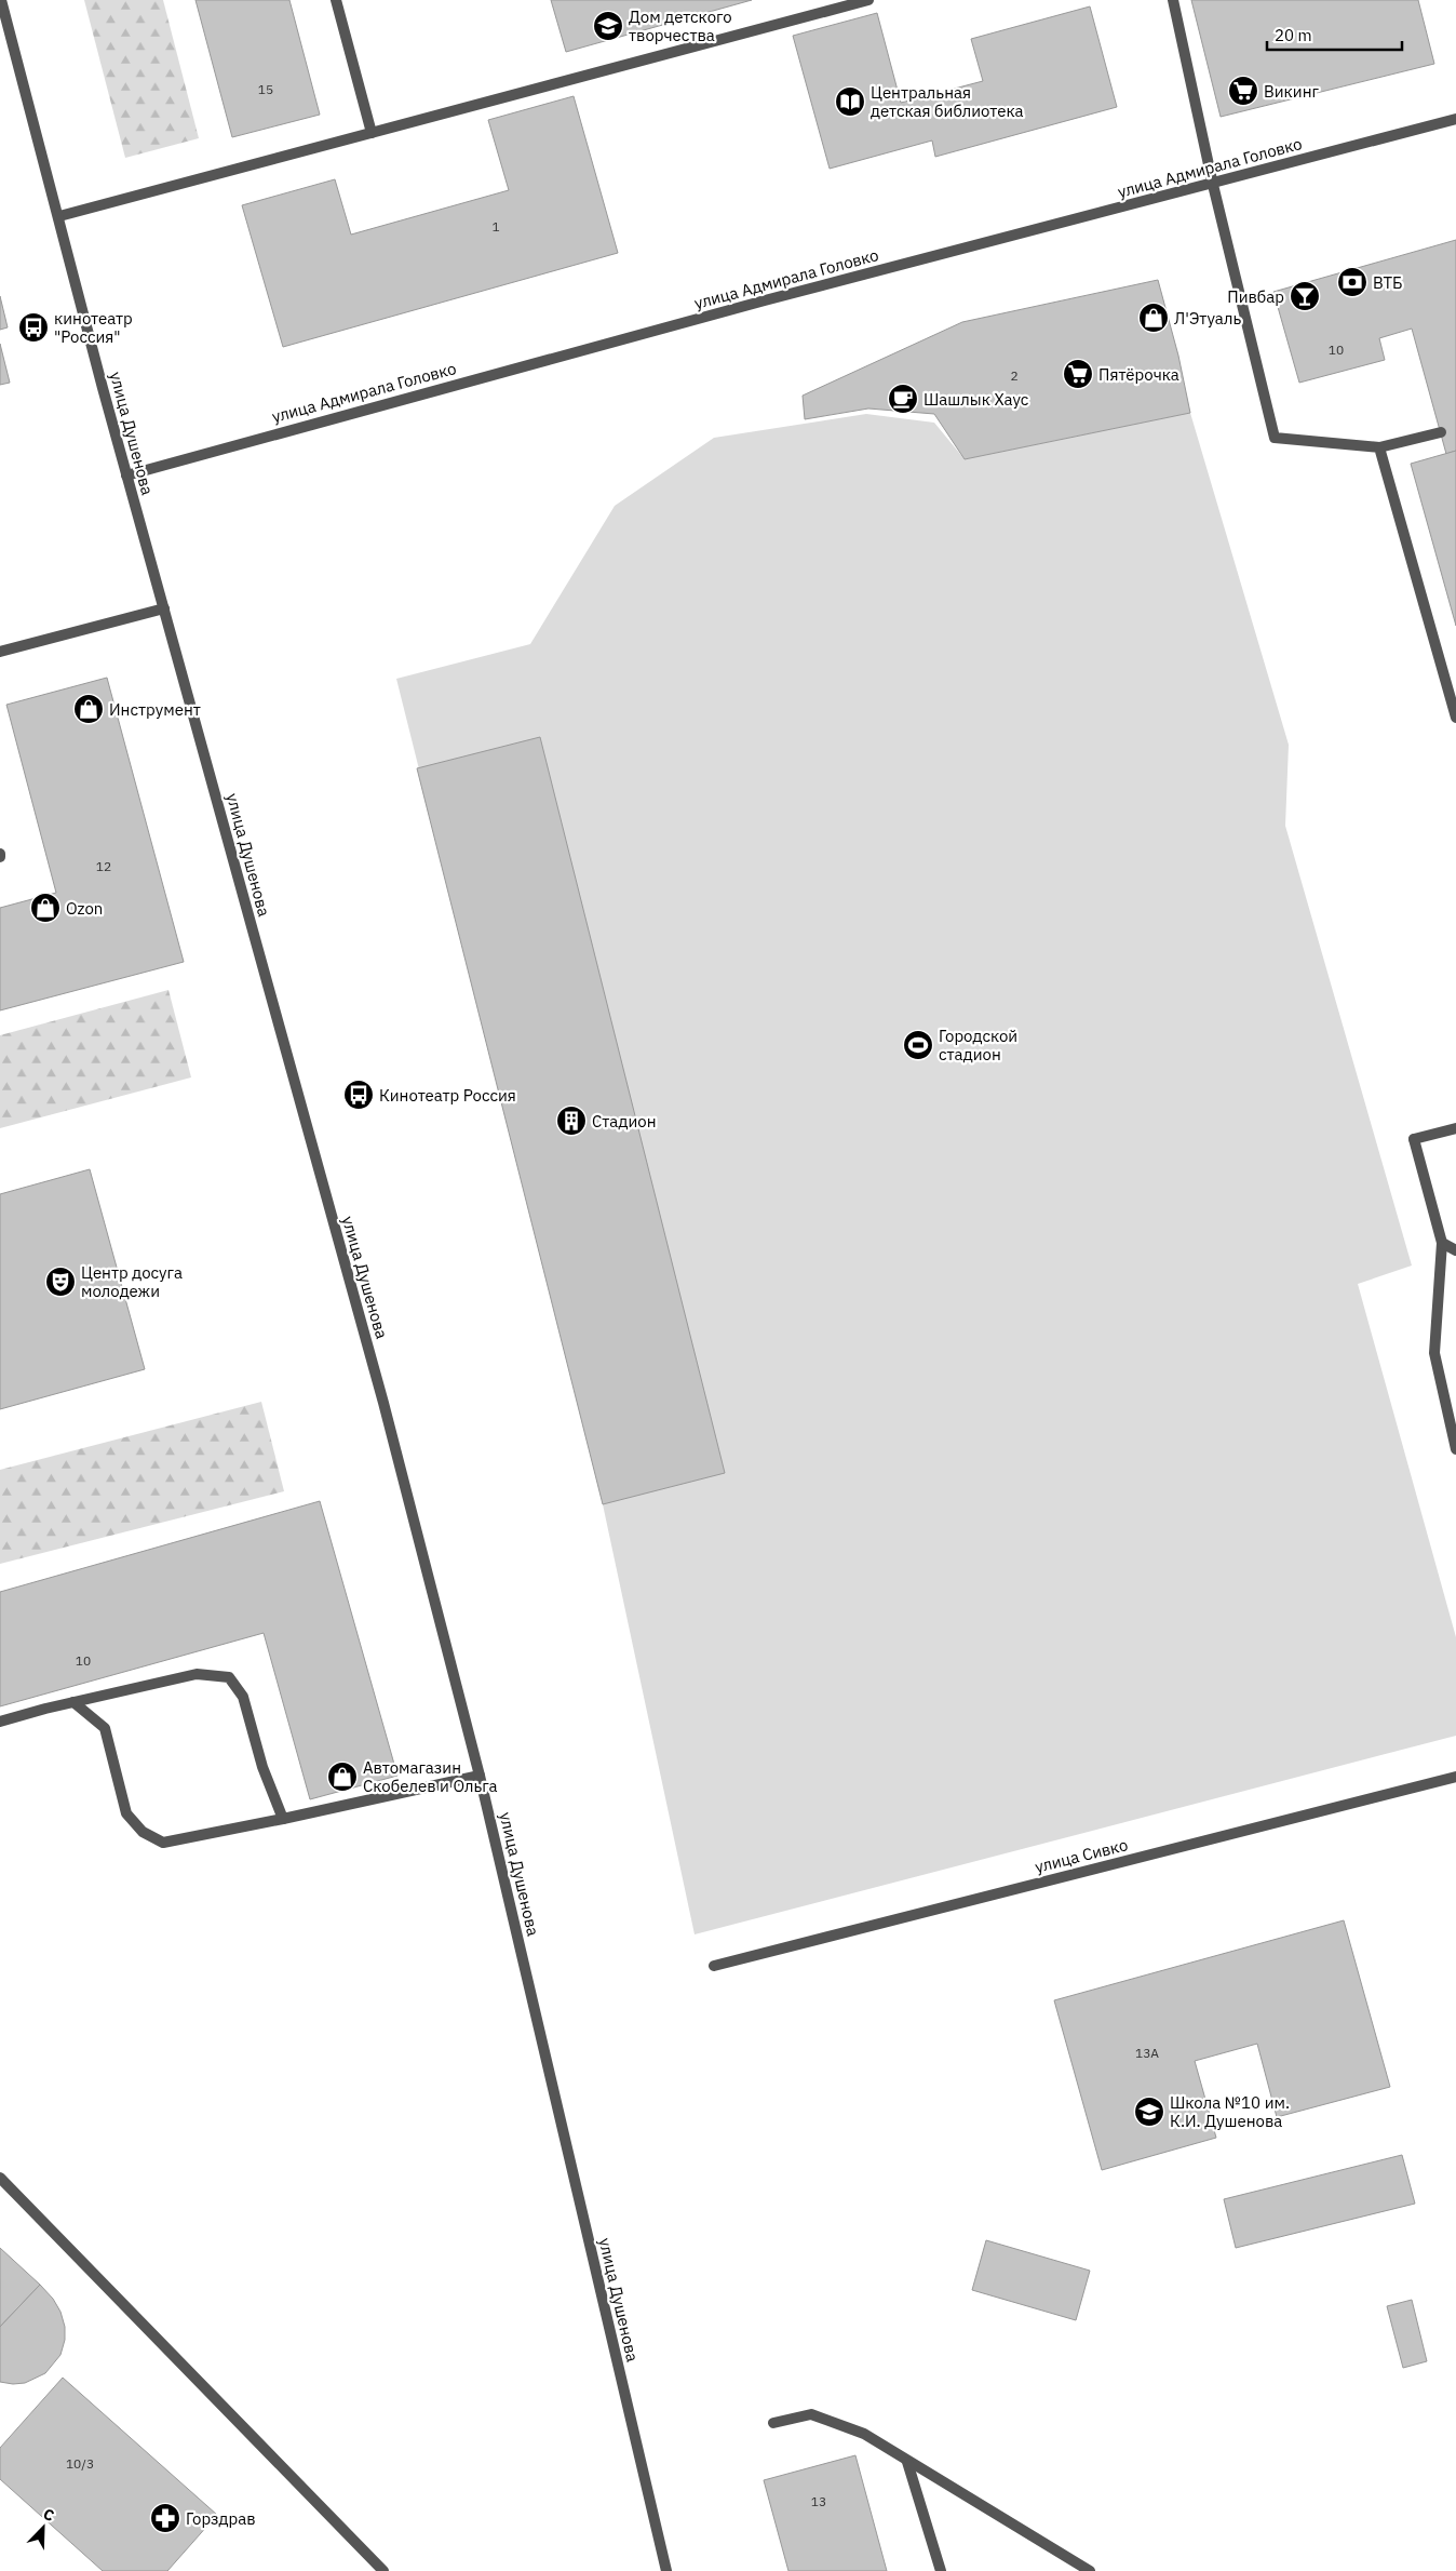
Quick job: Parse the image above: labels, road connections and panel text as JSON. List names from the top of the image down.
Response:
{
  "streets": {
    "street": ["улица Адмирала Головко", "улица Душенова", "улица Сивко"]
  },
  "crossings": [
    ["улица Адмирала Головко", "улица Душенова"]
  ],
  "places": {
    "school or university": ["Дом детского творчества", "Школа №10 им. К.И. Душенова"],
    "supermarket": ["Викинг", "Пятёрочка"],
    "library": ["Центральная детская библиотека"],
    "bank": ["ВТБ"],
    "bar": ["Пивбар"],
    "shop": [
      "Л'Этуаль",
      "Инструмент",
      "Ozon",
      "Автомагазин Скобелев и Ольга"
    ],
    "bus stop": ["кинотеатр \"Россия\"", "Кинотеатр Россия"],
    "cafe": ["Шашлык Хаус"],
    "sports": ["Городской стадион"],
    "building": ["Стадион"],
    "theatre": ["Центр досуга молодежи"],
    "pharmacy": ["Горздрав"]
  },
  "house_numbers": [
    "15",
    "1",
    "10",
    "2",
    "12",
    "10",
    "13А",
    "10/3",
    "13"
  ],
  "scale_bar": "20 m",
  "north": "top right"
}
